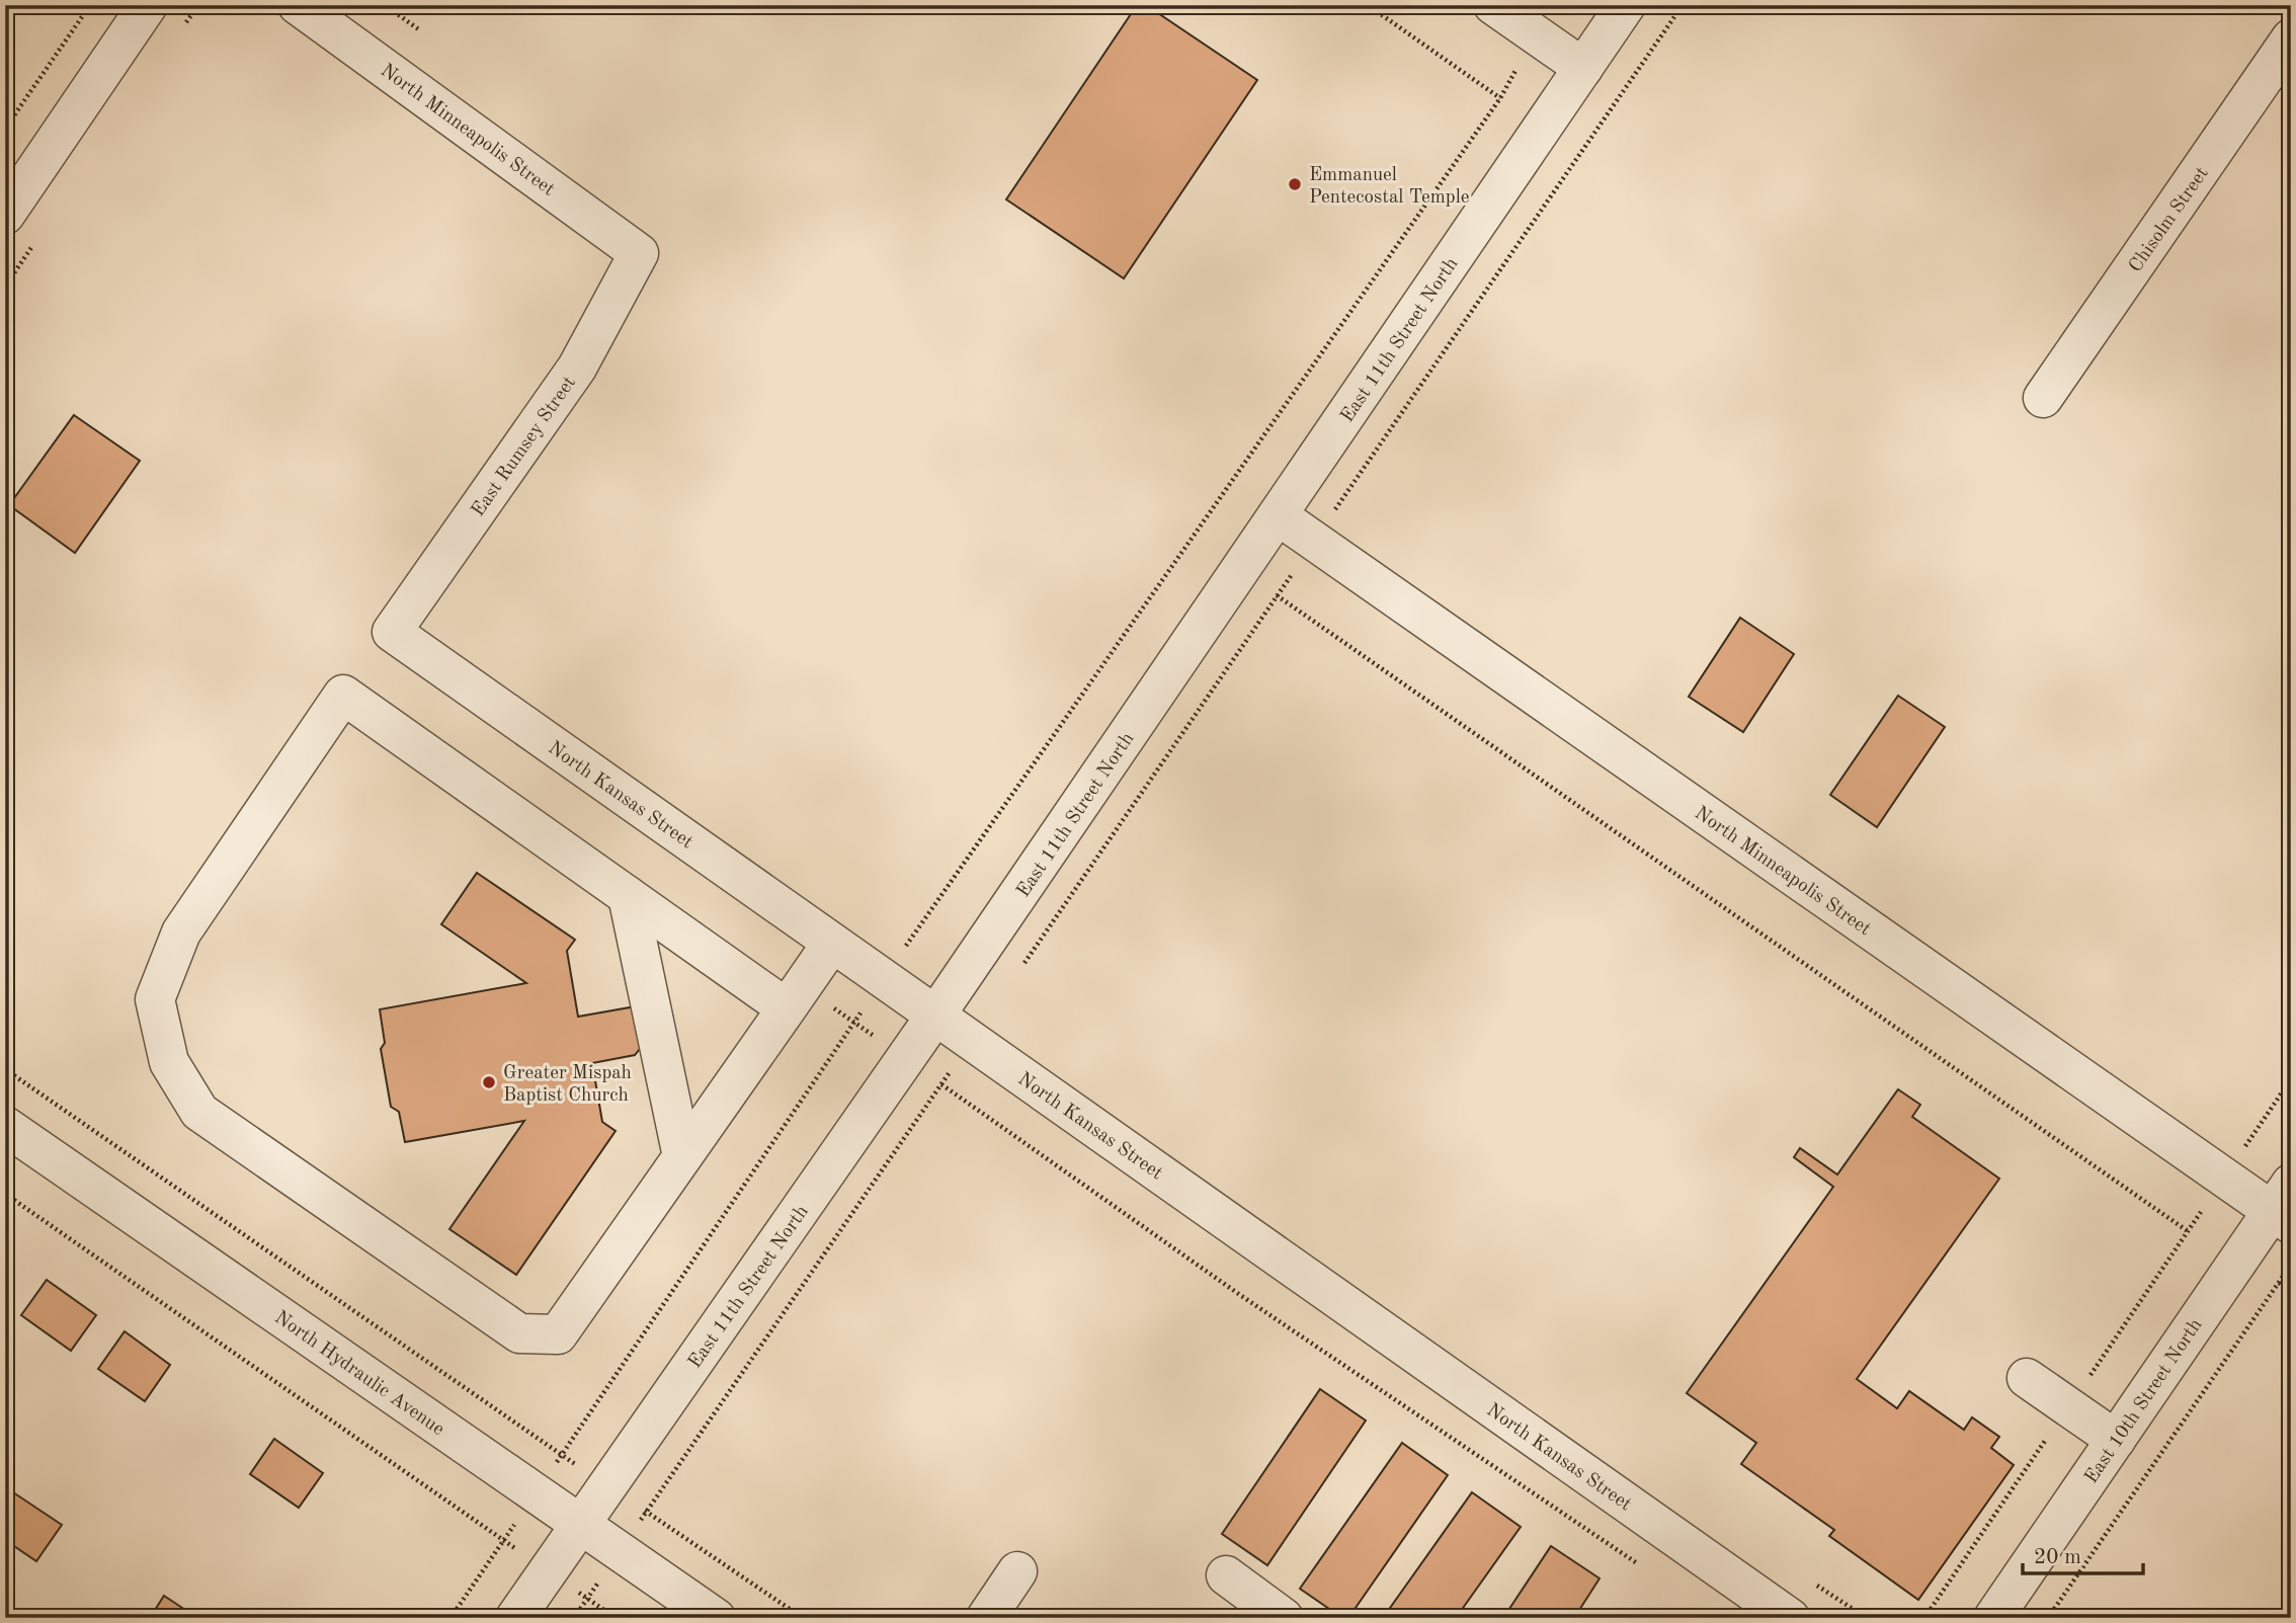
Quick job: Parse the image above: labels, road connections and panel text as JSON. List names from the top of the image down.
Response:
{
  "streets": {
    "street": [
      "North Minneapolis Street",
      "Chisolm Street",
      "East 11th Street North",
      "East Rumsey Street",
      "North Kansas Street",
      "North Hydraulic Avenue",
      "East 10th Street North"
    ]
  },
  "crossings": [
    ["North Minneapolis Street", "East 11th Street North"],
    ["North Minneapolis Street", "East Rumsey Street"],
    ["North Minneapolis Street", "East 10th Street North"],
    ["East 11th Street North", "North Kansas Street"],
    ["East 11th Street North", "North Hydraulic Avenue"],
    ["East Rumsey Street", "North Kansas Street"]
  ],
  "places": ["Emmanuel Pentecostal Temple", "Greater Mispah Baptist Church"],
  "scale_bar": "20 m"
}
